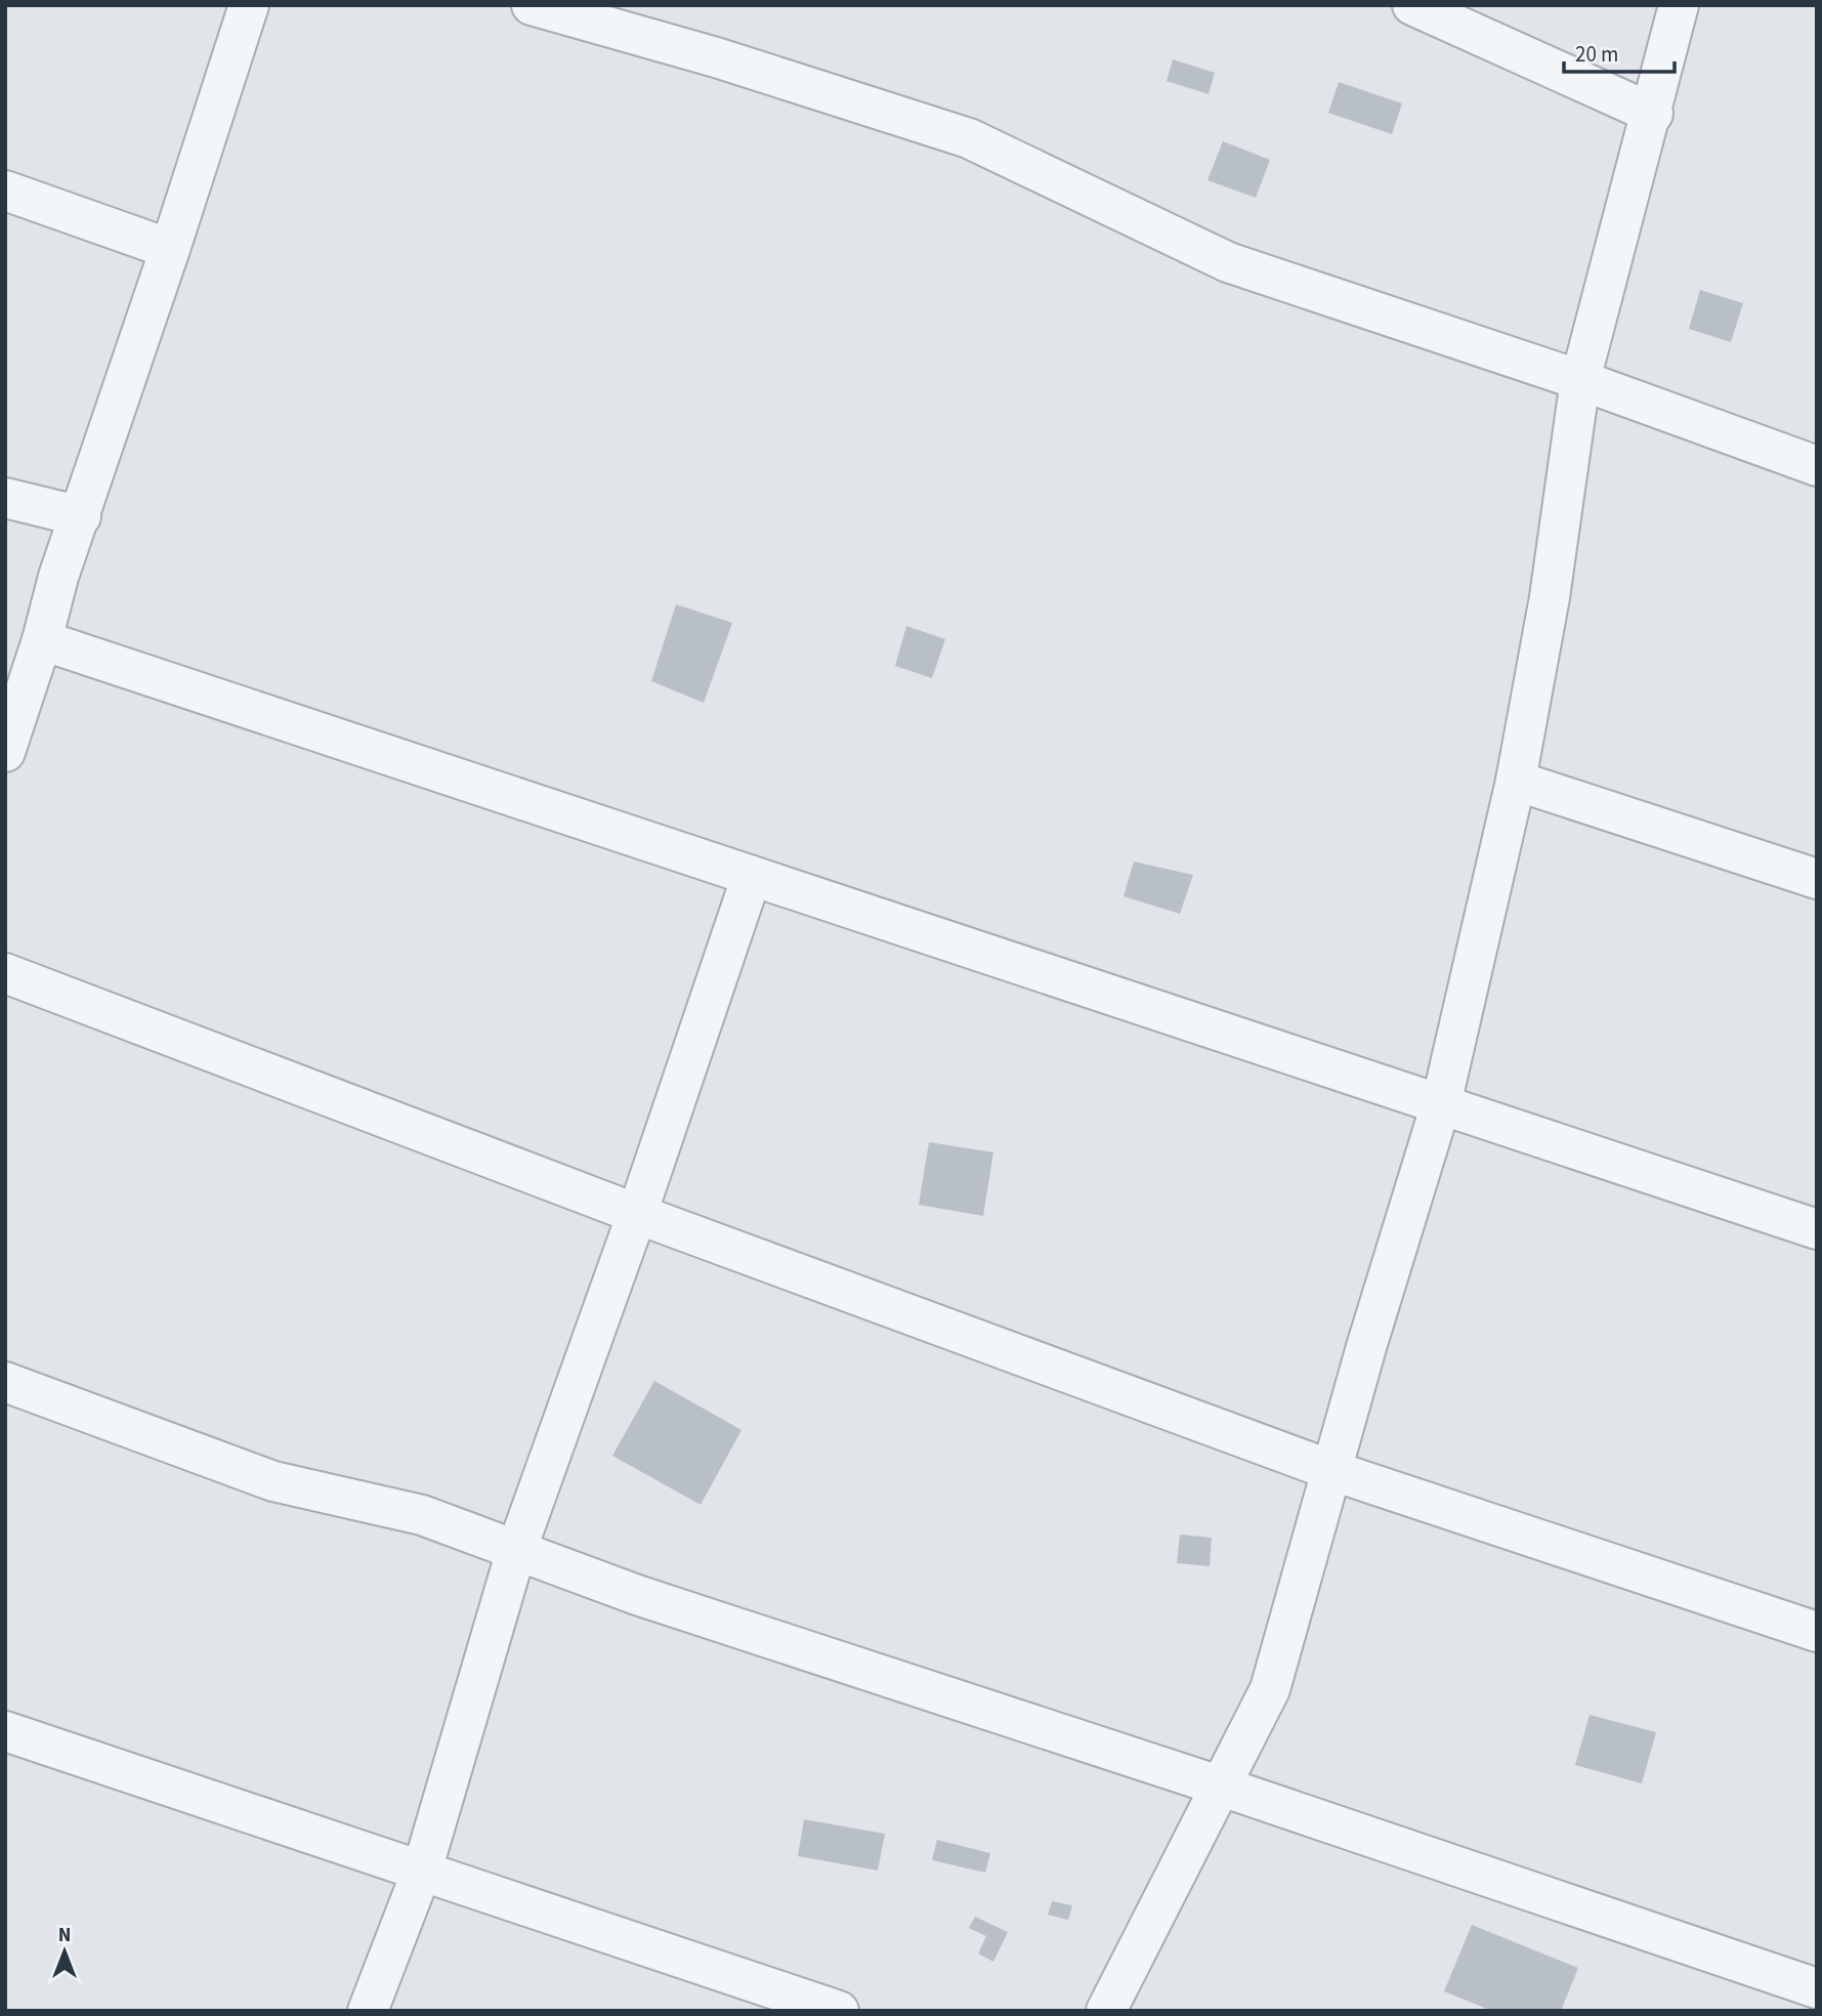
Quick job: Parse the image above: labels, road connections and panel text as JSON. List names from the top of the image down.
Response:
{
  "scale_bar": "20 m",
  "north": "top"
}
